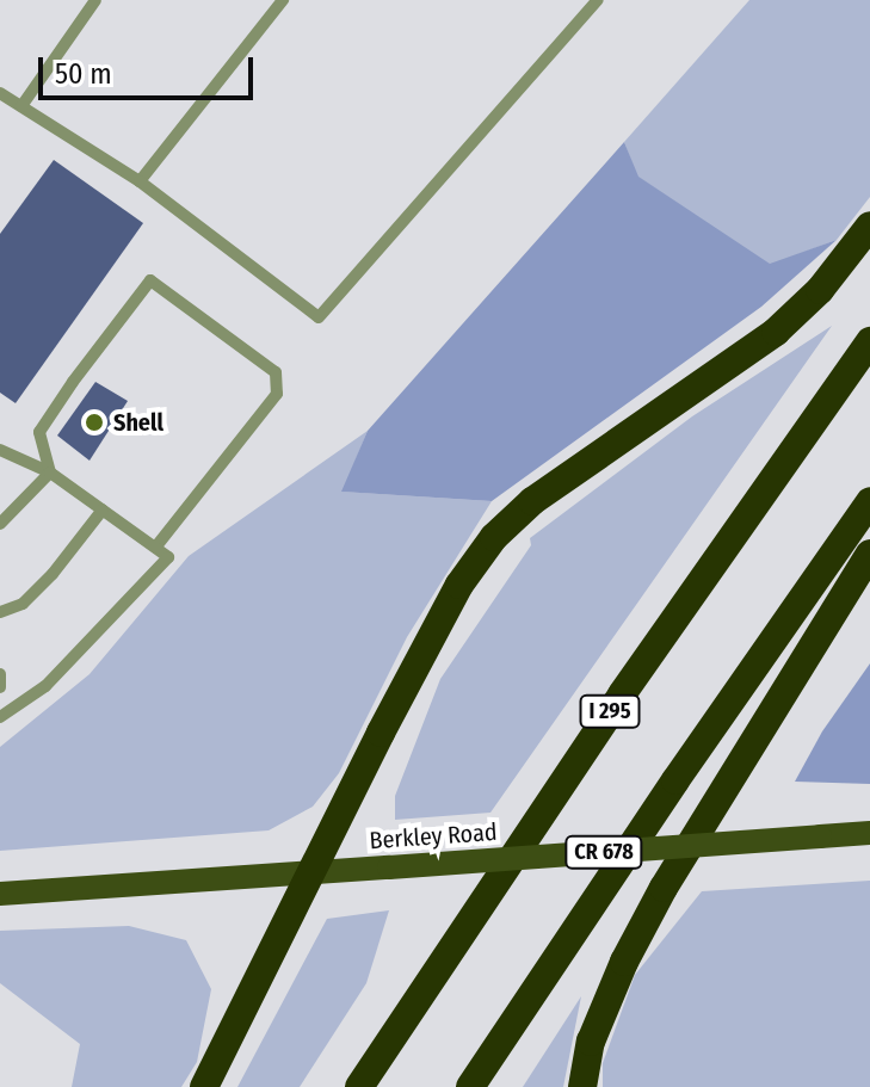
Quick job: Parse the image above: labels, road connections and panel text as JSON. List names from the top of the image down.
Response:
{
  "streets": {
    "highway": ["I 295"],
    "main road": ["Berkley Road", "CR 678"]
  },
  "places": ["Shell"],
  "scale_bar": "50 m"
}
